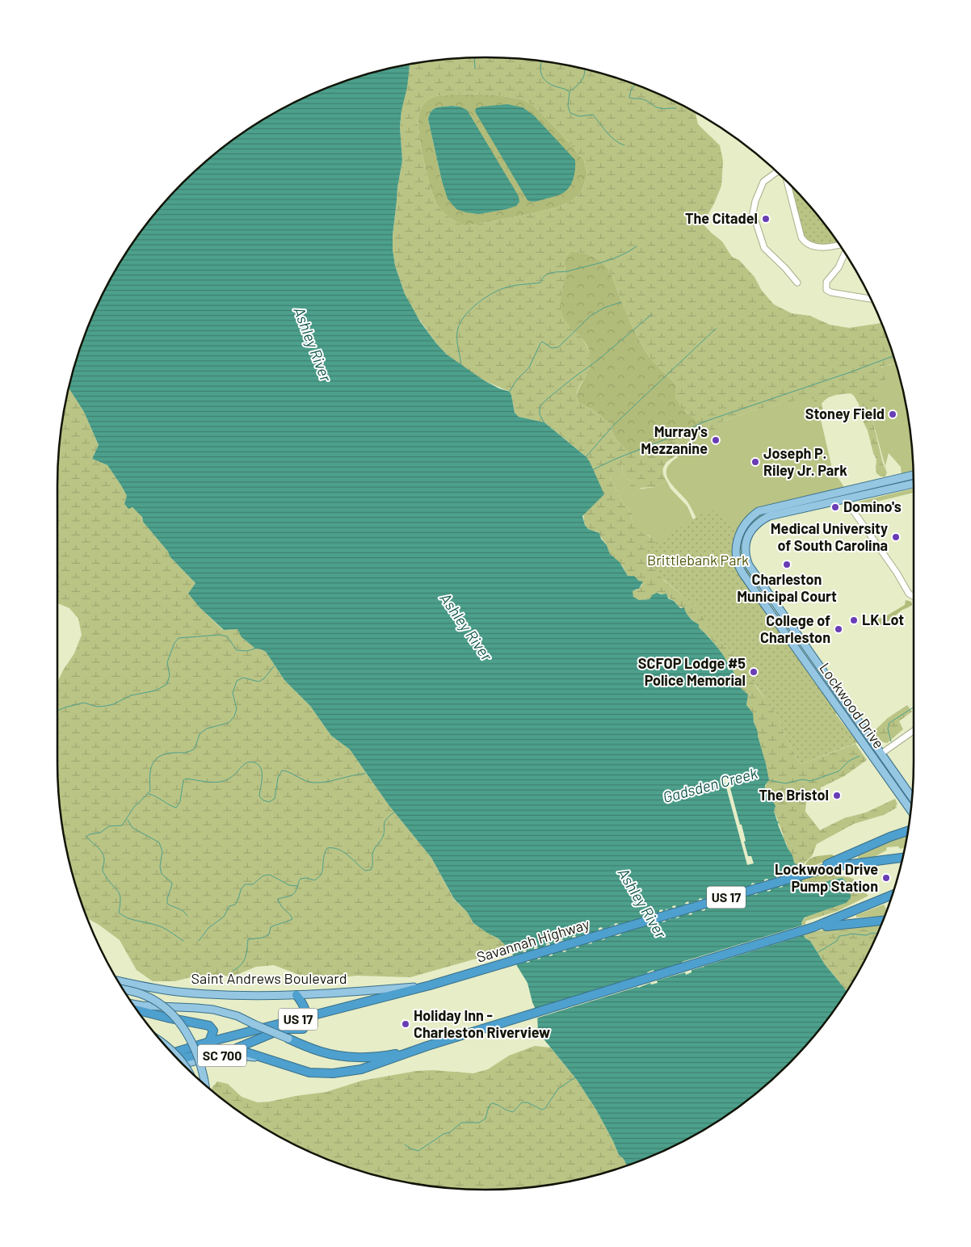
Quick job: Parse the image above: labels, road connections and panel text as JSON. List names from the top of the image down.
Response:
{
  "streets": {
    "highway": ["US 17", "Savannah Highway"],
    "main road": ["Lockwood Drive", "Saint Andrews Boulevard", "SC 700"]
  },
  "crossings": [
    ["Savannah Highway", "Saint Andrews Boulevard"]
  ],
  "water": ["Ashley River", "Gadsden Creek"],
  "parks": ["Brittlebank Park"],
  "places": [
    "The Citadel",
    "Stoney Field",
    "Murray's Mezzanine",
    "Joseph P. Riley Jr. Park",
    "Domino's",
    "Medical University of South Carolina",
    "Charleston Municipal Court",
    "LK Lot",
    "College of Charleston",
    "SCFOP Lodge #5 Police Memorial",
    "The Bristol",
    "Lockwood Drive Pump Station",
    "Holiday Inn - Charleston Riverview"
  ]
}
